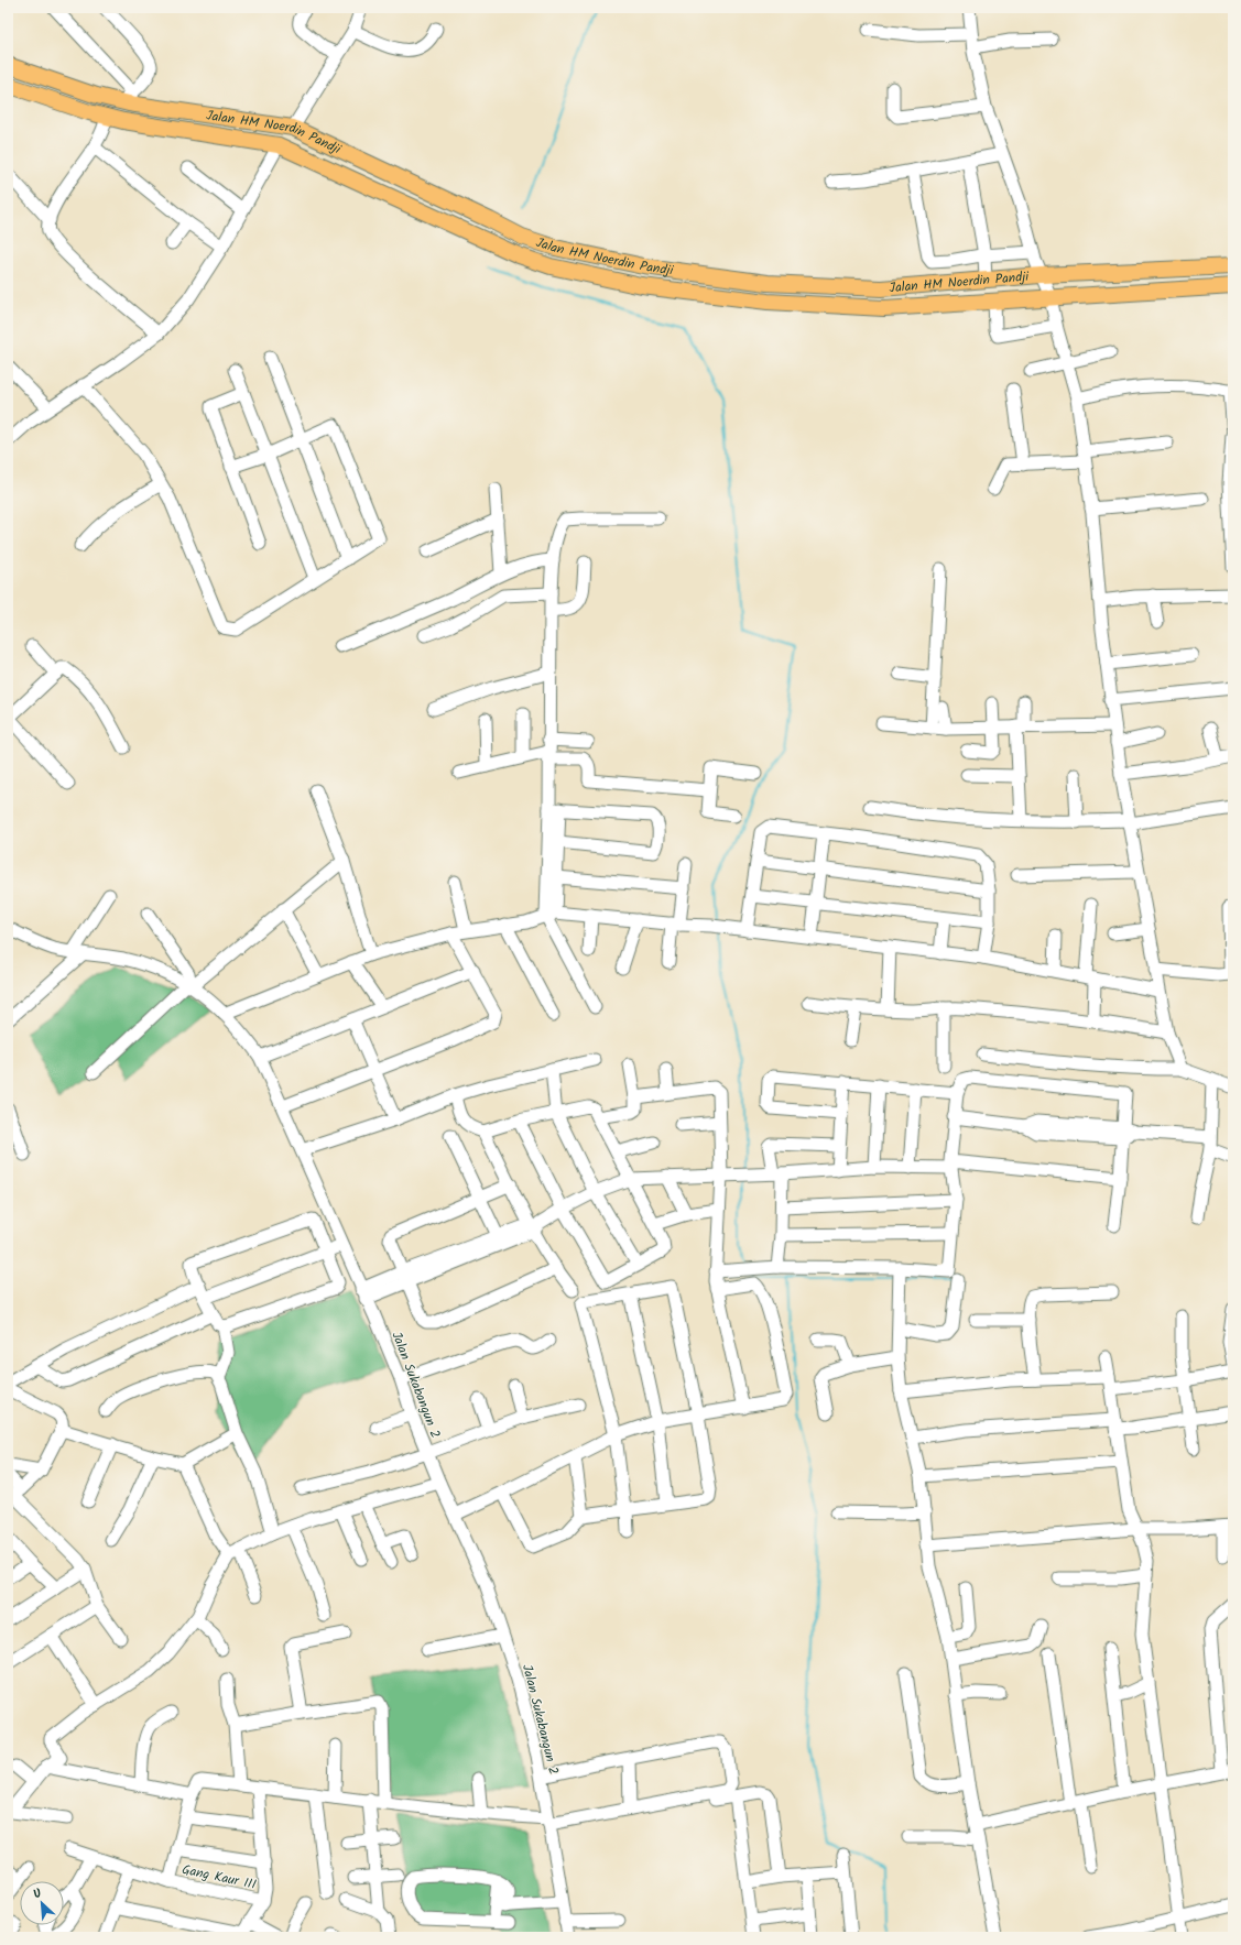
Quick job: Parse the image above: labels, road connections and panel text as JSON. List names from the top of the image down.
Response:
{
  "streets": {
    "main road": ["Jalan HM Noerdin Pandji"],
    "street": ["Jalan Sukabangun 2", "Gang Kaur III"]
  },
  "north": "top left"
}
